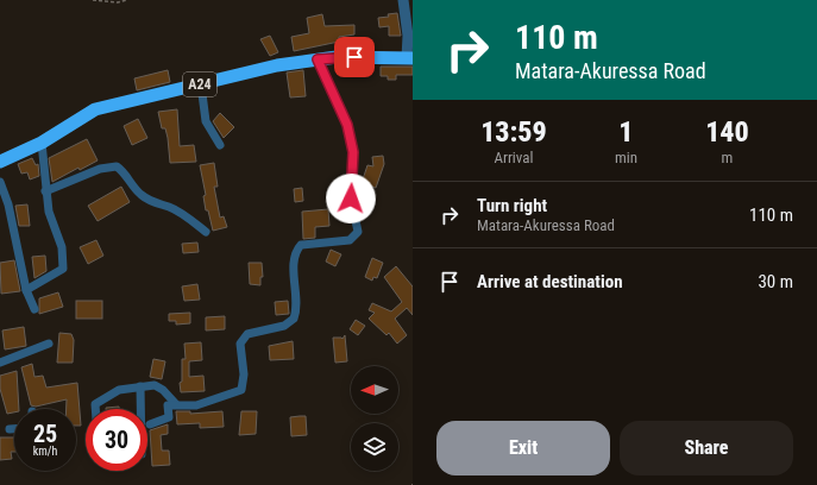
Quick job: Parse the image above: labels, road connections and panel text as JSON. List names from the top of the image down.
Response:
{
  "streets": {
    "highway": ["A24"]
  },
  "north": "left",
  "page": {
    "turn": ["110 m", "Matara-Akuressa Road"],
    "eta": [
      "13:59",
      "Arrival",
      "1",
      "min",
      "140",
      "m"
    ],
    "list": [
      {
        "name": "Turn right",
        "note": "Matara-Akuressa Road",
        "value": "110 m"
      },
      {
        "name": "Arrive at destination",
        "value": "30 m"
      }
    ],
    "speed": "25 km/h",
    "limit": "30",
    "buttons": ["Exit", "Share"]
  }
}
